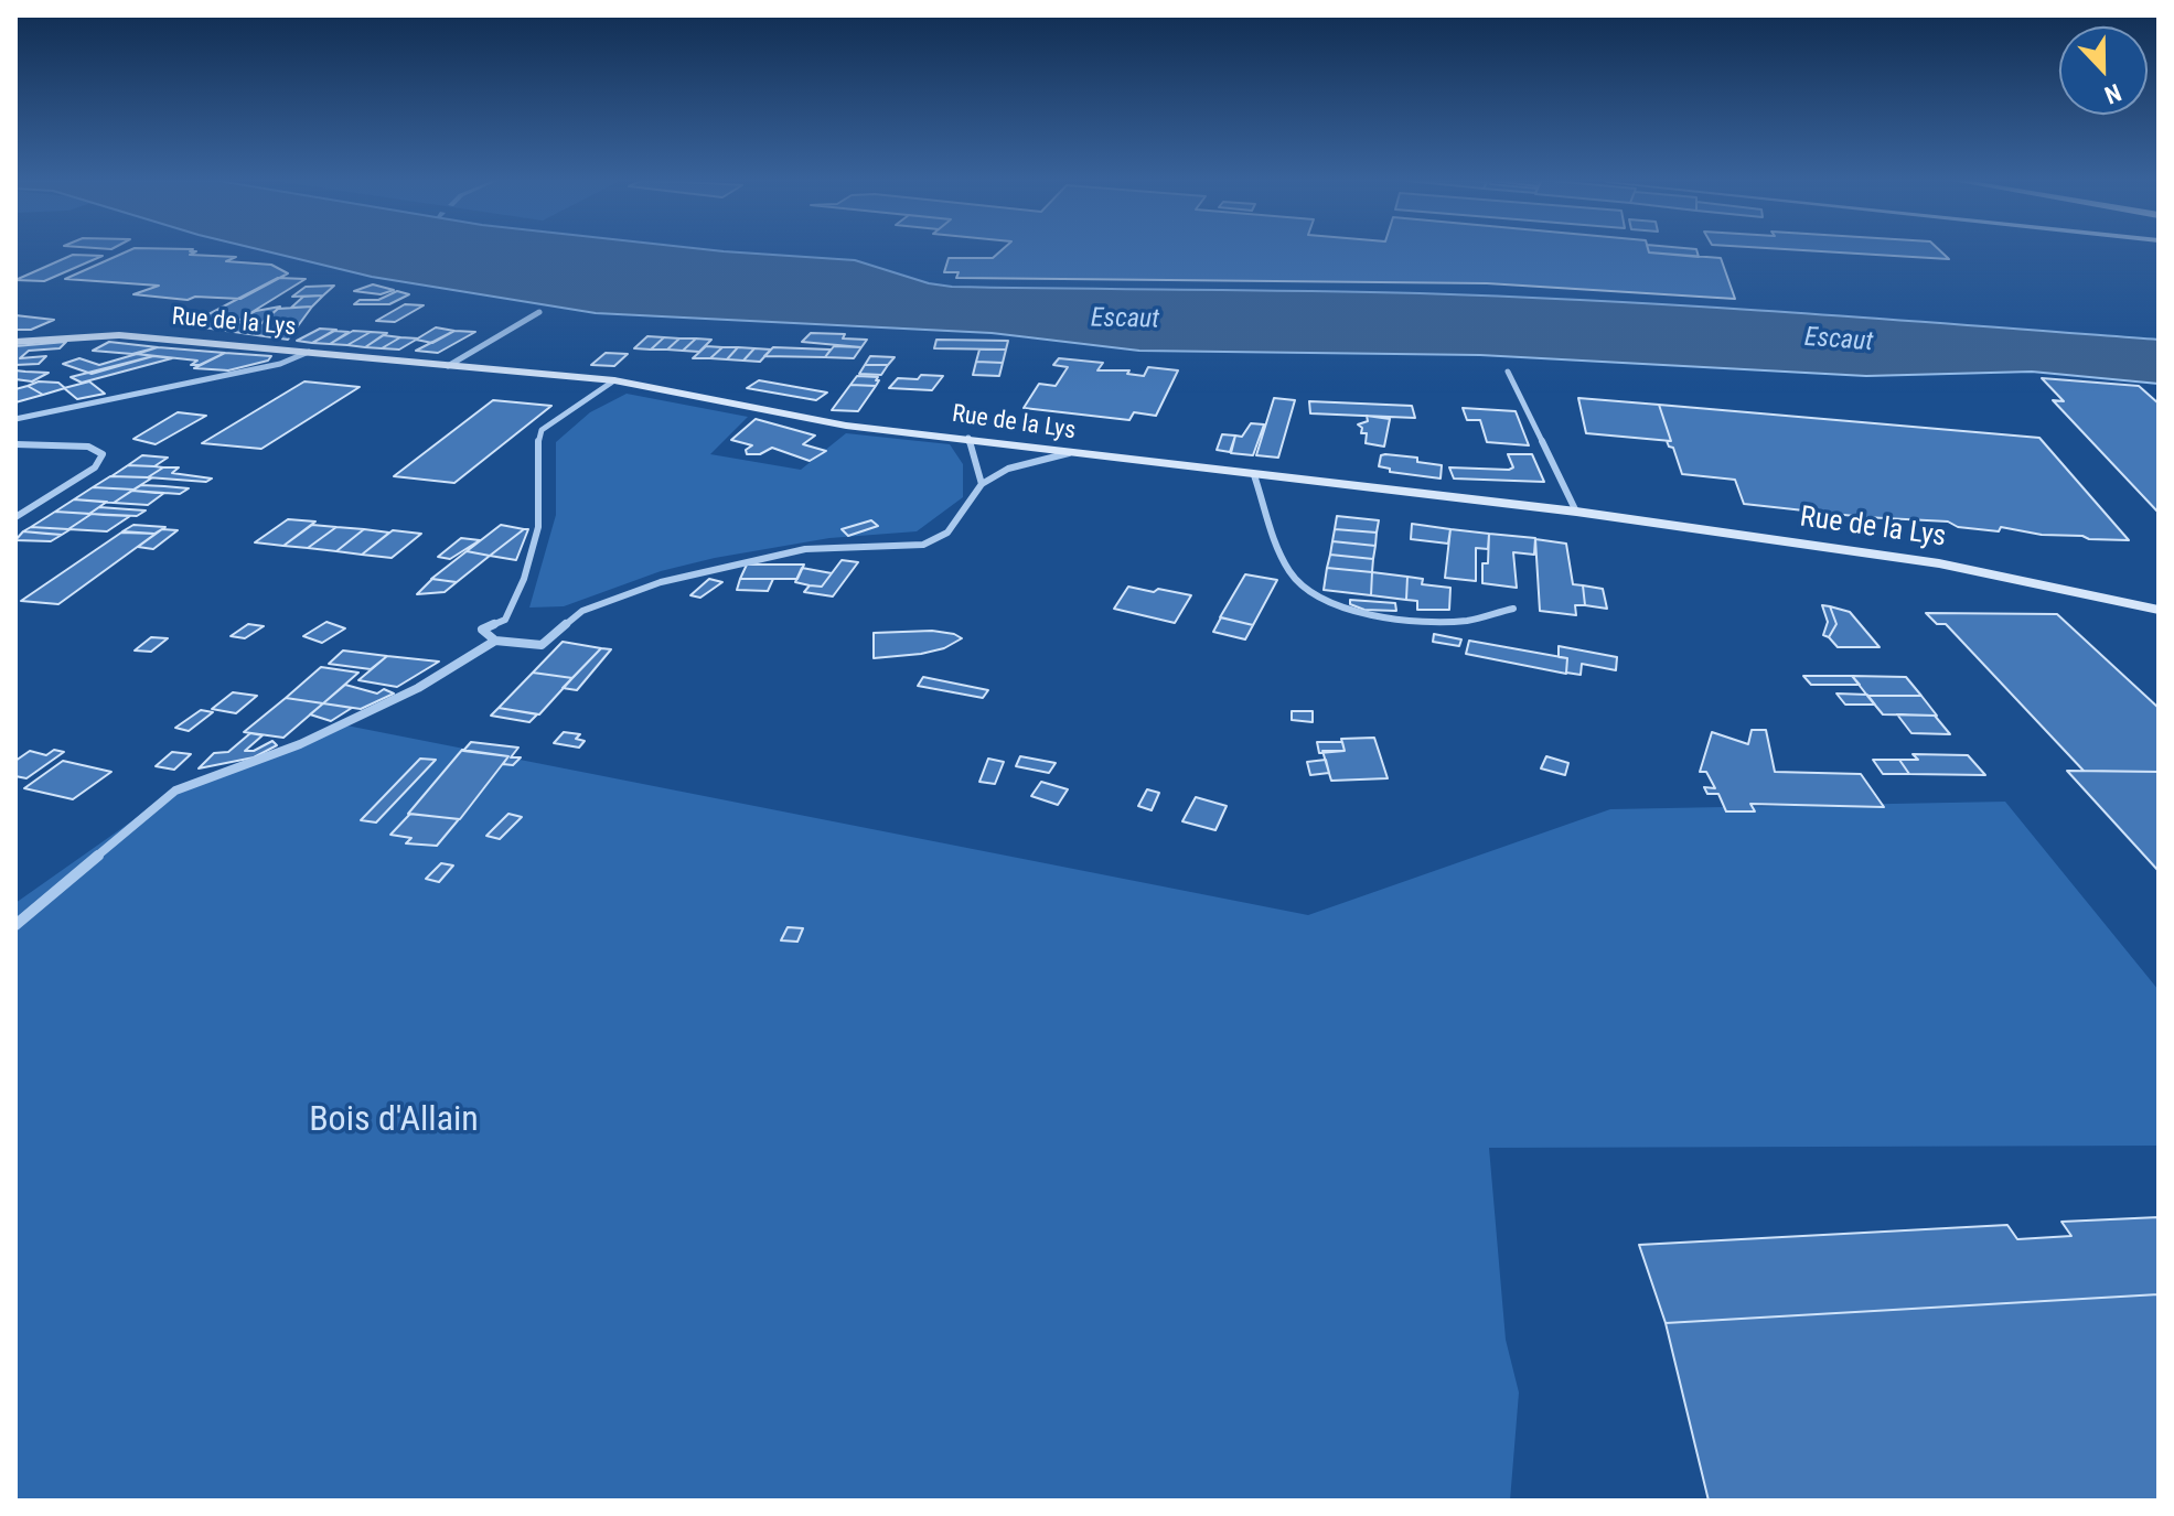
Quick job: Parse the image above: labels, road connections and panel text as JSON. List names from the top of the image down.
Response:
{
  "streets": {
    "main road": ["Rue de la Lys"]
  },
  "water": ["Escaut"],
  "parks": ["Bois d'Allain"],
  "north": "bottom"
}
